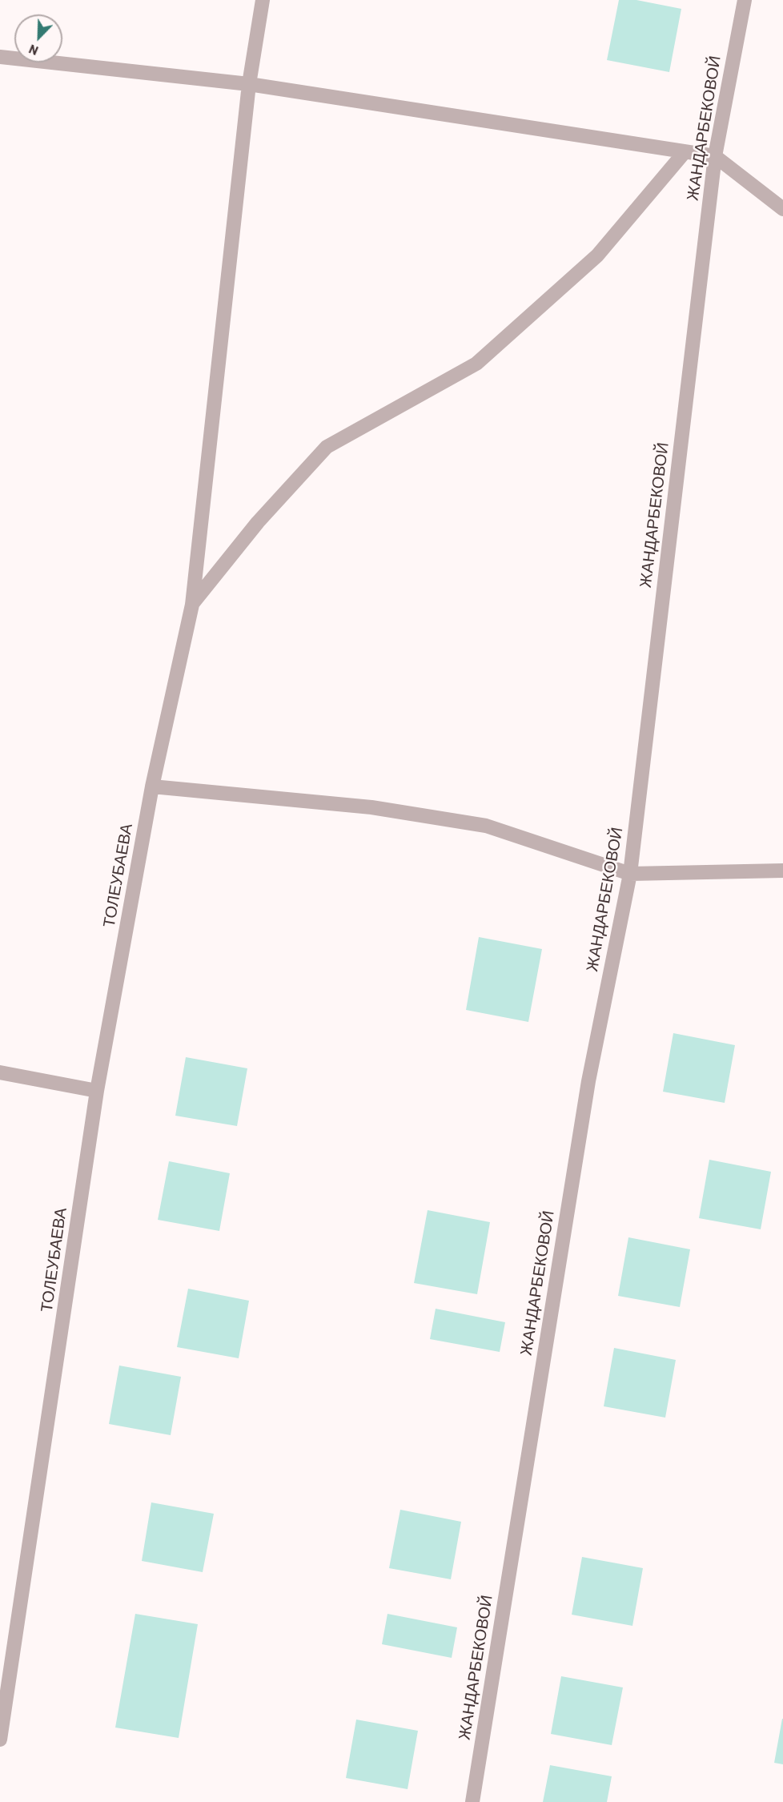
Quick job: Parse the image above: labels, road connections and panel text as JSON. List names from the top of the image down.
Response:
{
  "streets": {
    "street": ["ЖАНДАРБЕКОВОЙ", "ТОЛЕУБАЕВА"]
  },
  "north": "bottom left"
}
